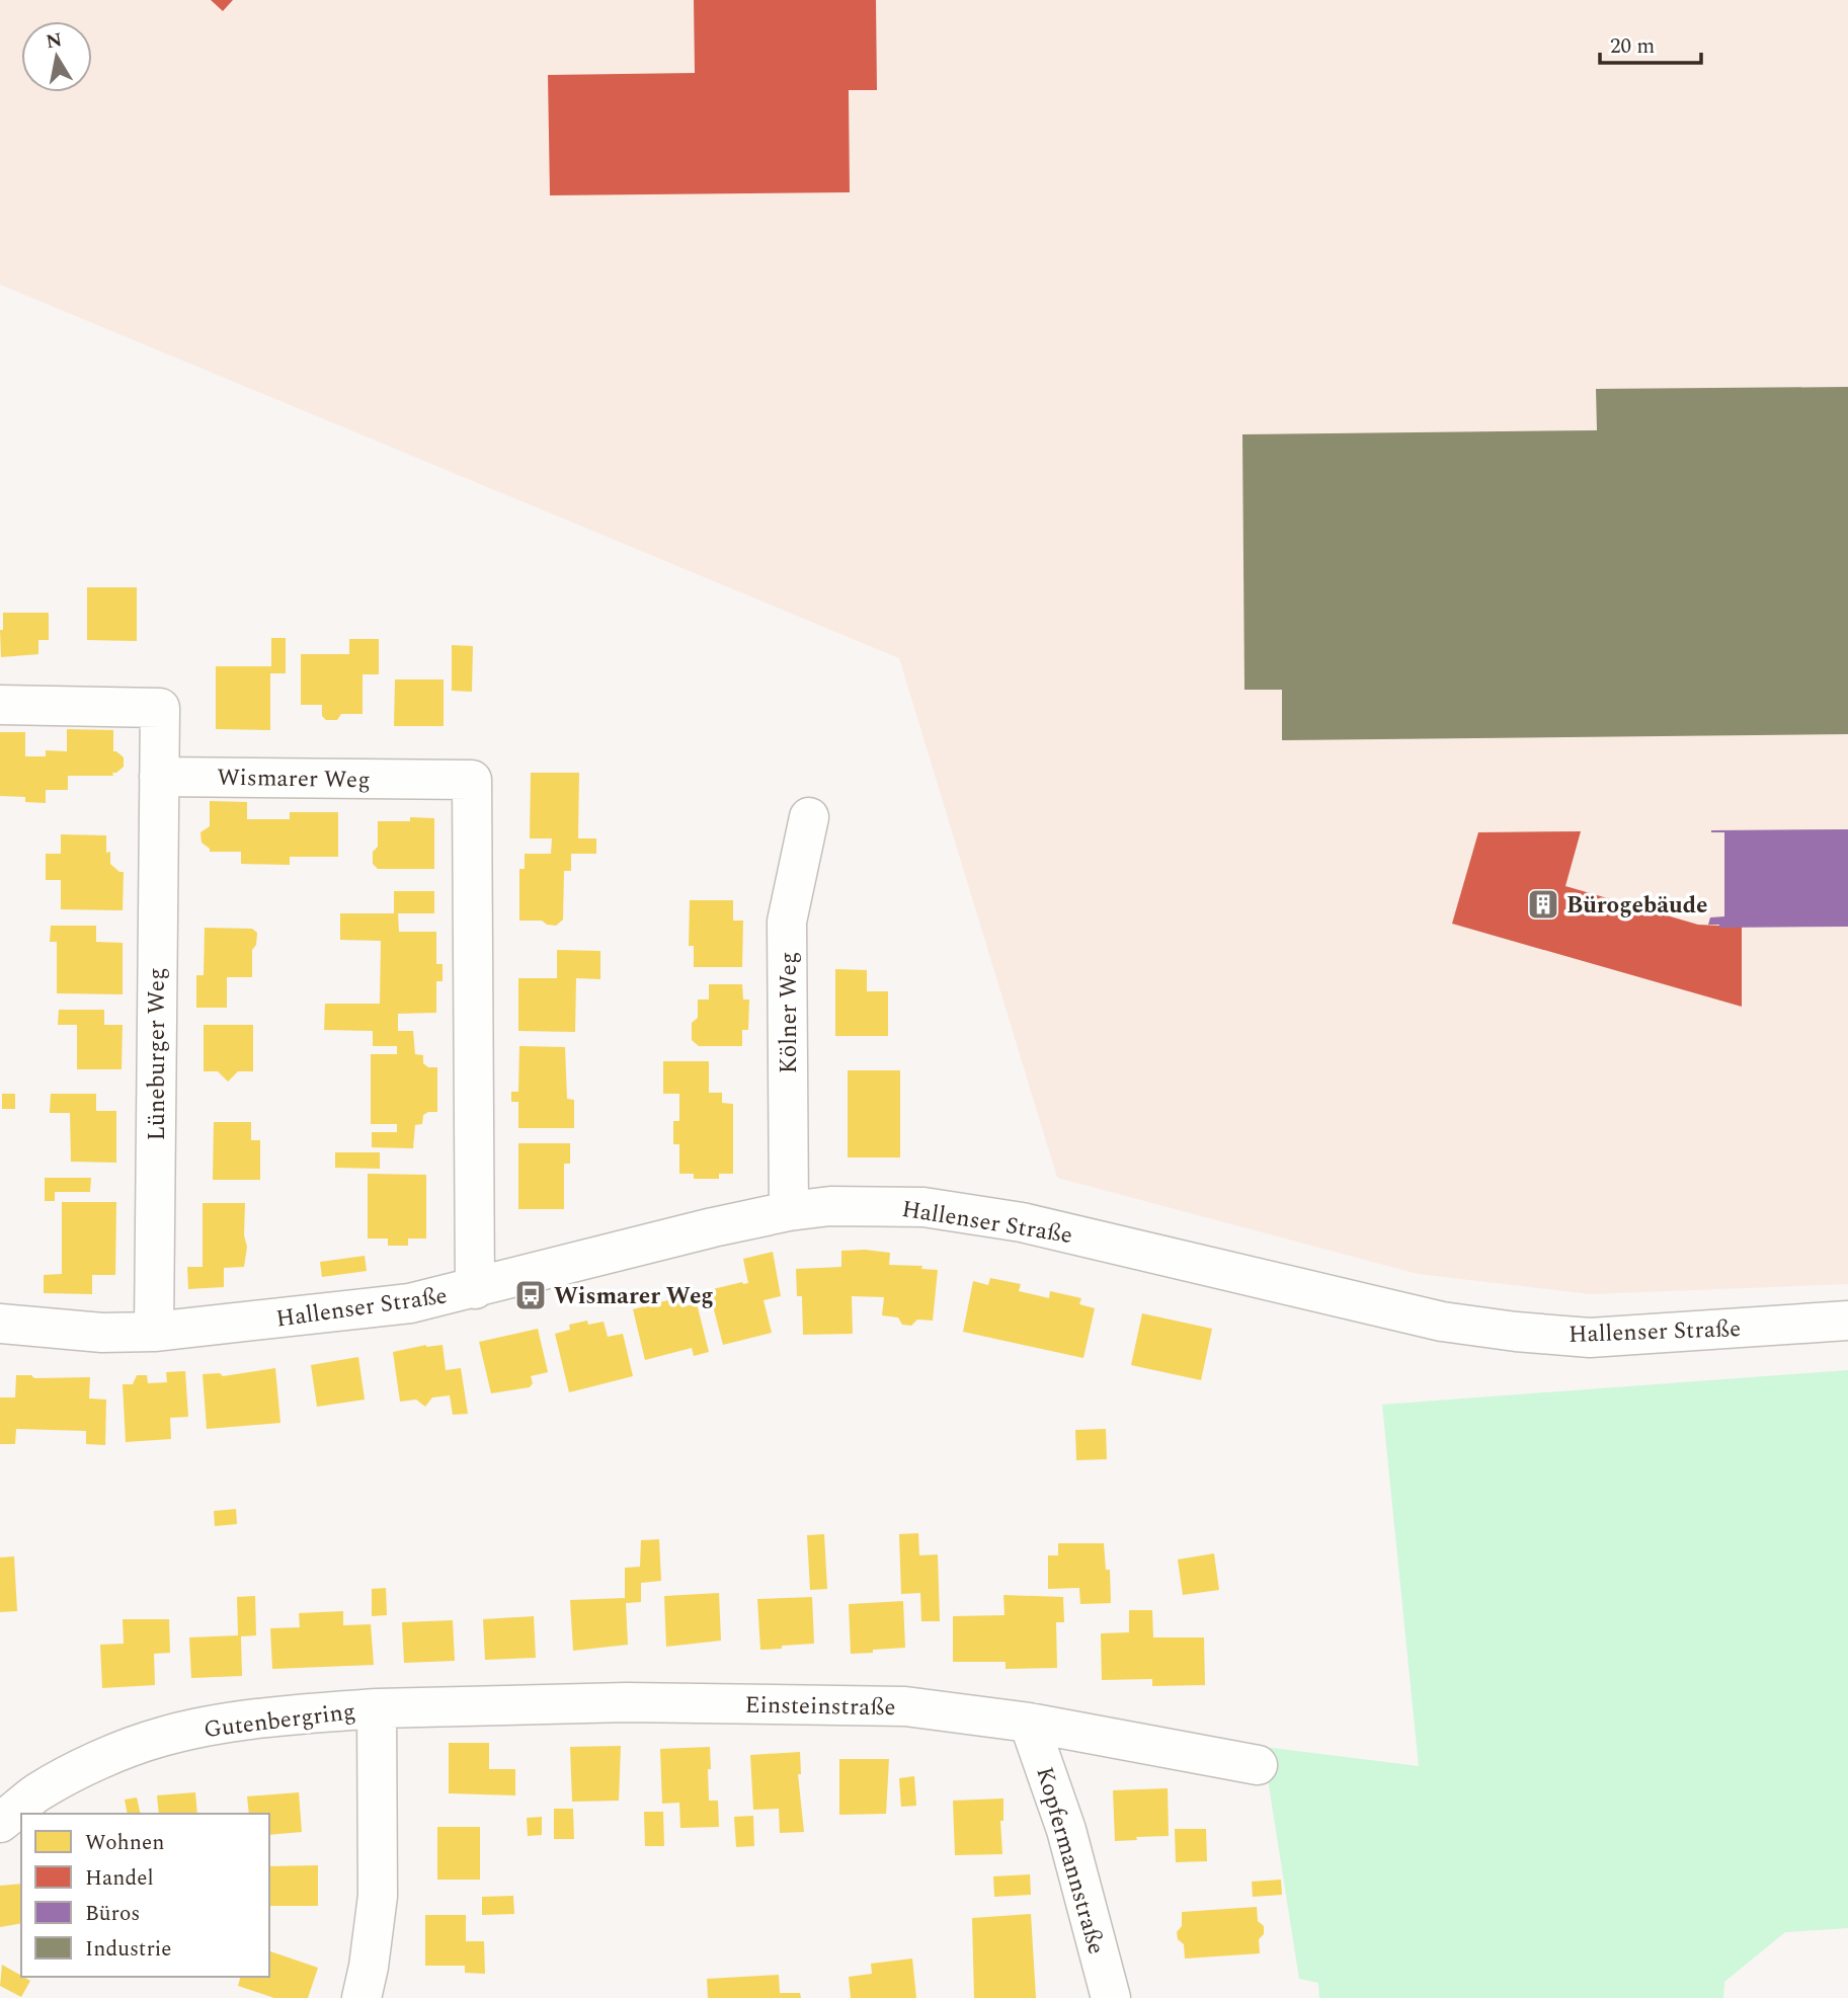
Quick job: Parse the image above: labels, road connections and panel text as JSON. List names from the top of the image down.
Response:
{
  "streets": {
    "street": [
      "Wismarer Weg",
      "Kölner Weg",
      "Lüneburger Weg",
      "Hallenser Straße",
      "Einsteinstraße",
      "Gutenbergring",
      "Kopfermannstraße"
    ]
  },
  "crossings": [
    ["Wismarer Weg", "Lüneburger Weg"],
    ["Wismarer Weg", "Hallenser Straße"],
    ["Kölner Weg", "Hallenser Straße"],
    ["Lüneburger Weg", "Hallenser Straße"],
    ["Einsteinstraße", "Gutenbergring"],
    ["Einsteinstraße", "Kopfermannstraße"]
  ],
  "places": {
    "building": ["Bürogebäude"],
    "bus stop": ["Wismarer Weg"]
  },
  "legend": [
    "Wohnen",
    "Handel",
    "Büros",
    "Industrie"
  ],
  "scale_bar": "20 m",
  "north": "top"
}
